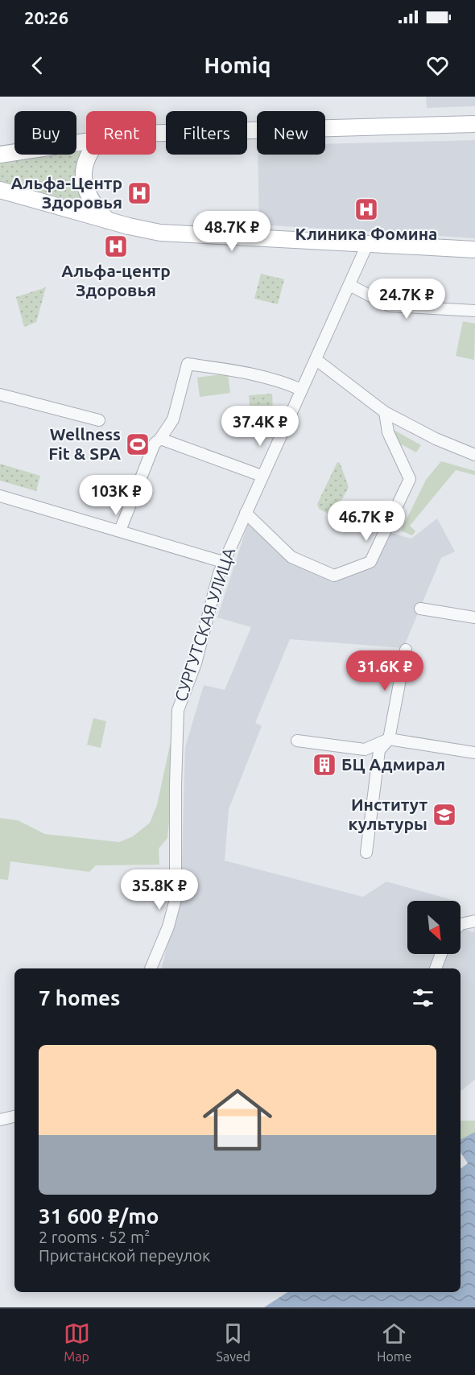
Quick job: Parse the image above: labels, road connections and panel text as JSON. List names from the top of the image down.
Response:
{
  "streets": {
    "street": ["СУРГУТСКАЯ УЛИЦА"]
  },
  "places": {
    "hospital": ["Альфа-Центр Здоровья", "Клиника Фомина", "Альфа-центр Здоровья"],
    "sports": ["Wellness Fit & SPA"],
    "building": ["БЦ Адмирал"],
    "school or university": ["Институт культуры"]
  },
  "north": "bottom right",
  "page": {
    "status": "20:26",
    "header": "Homiq",
    "chip": [
      "Buy",
      "Rent",
      "Filters",
      "New"
    ],
    "price": [
      "48.7K ₽",
      "24.7K ₽",
      "37.4K ₽",
      "103K ₽",
      "46.7K ₽",
      "31.6K ₽",
      "35.8K ₽"
    ],
    "heading": "7 homes",
    "list": [
      {
        "name": "31 600 ₽/mo",
        "note": "2 rooms · 52 m² · Пристанской переулок"
      }
    ],
    "tabs": ["Map", "Saved", "Home"]
  }
}
